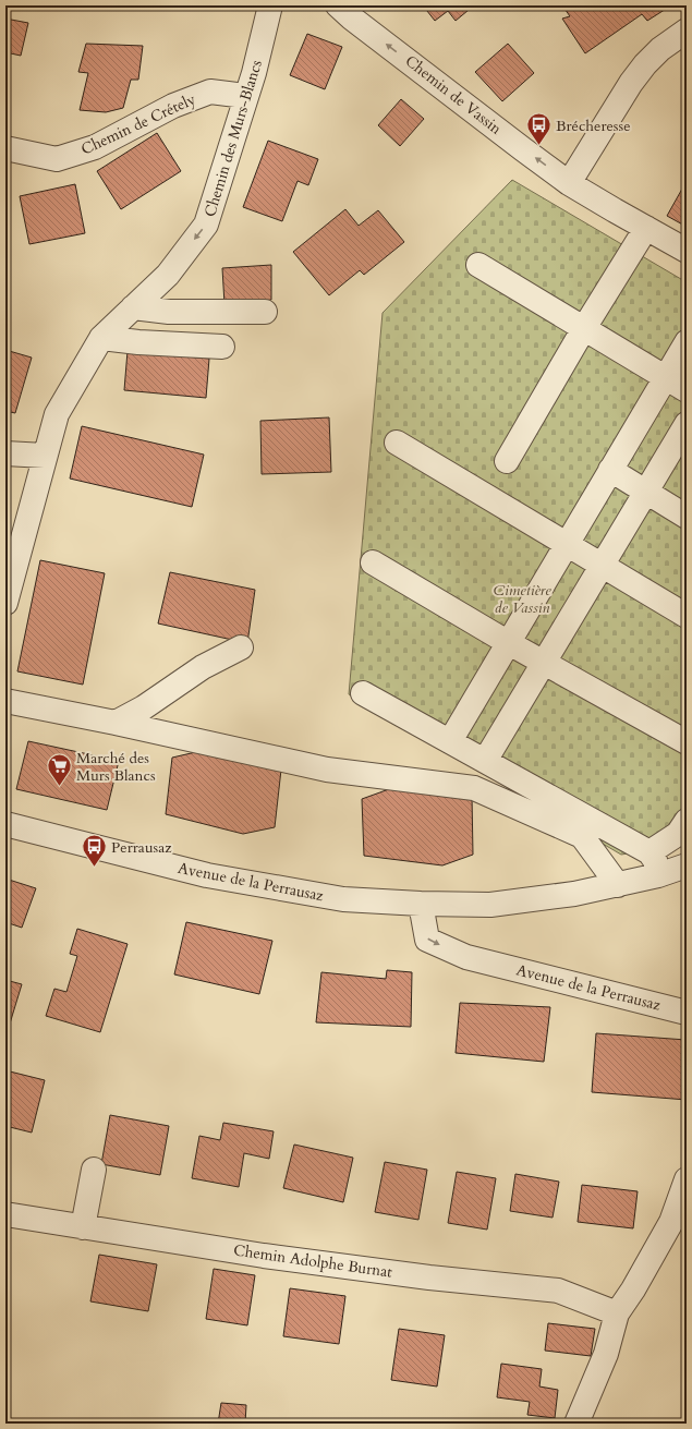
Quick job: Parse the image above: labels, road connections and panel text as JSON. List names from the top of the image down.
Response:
{
  "streets": {
    "street": [
      "Chemin de Vassin",
      "Chemin de Crétely",
      "Chemin des Murs-Blancs",
      "Avenue de la Perrausaz",
      "Chemin Adolphe Burnat"
    ]
  },
  "crossings": [
    ["Chemin de Crétely", "Chemin des Murs-Blancs"]
  ],
  "one_way": ["Chemin de Vassin", "Chemin des Murs-Blancs"],
  "parks": ["Cimetière de Vassin"],
  "places": {
    "bus stop": ["Brécheresse", "Perrausaz"],
    "supermarket": ["Marché des Murs Blancs"]
  }
}
